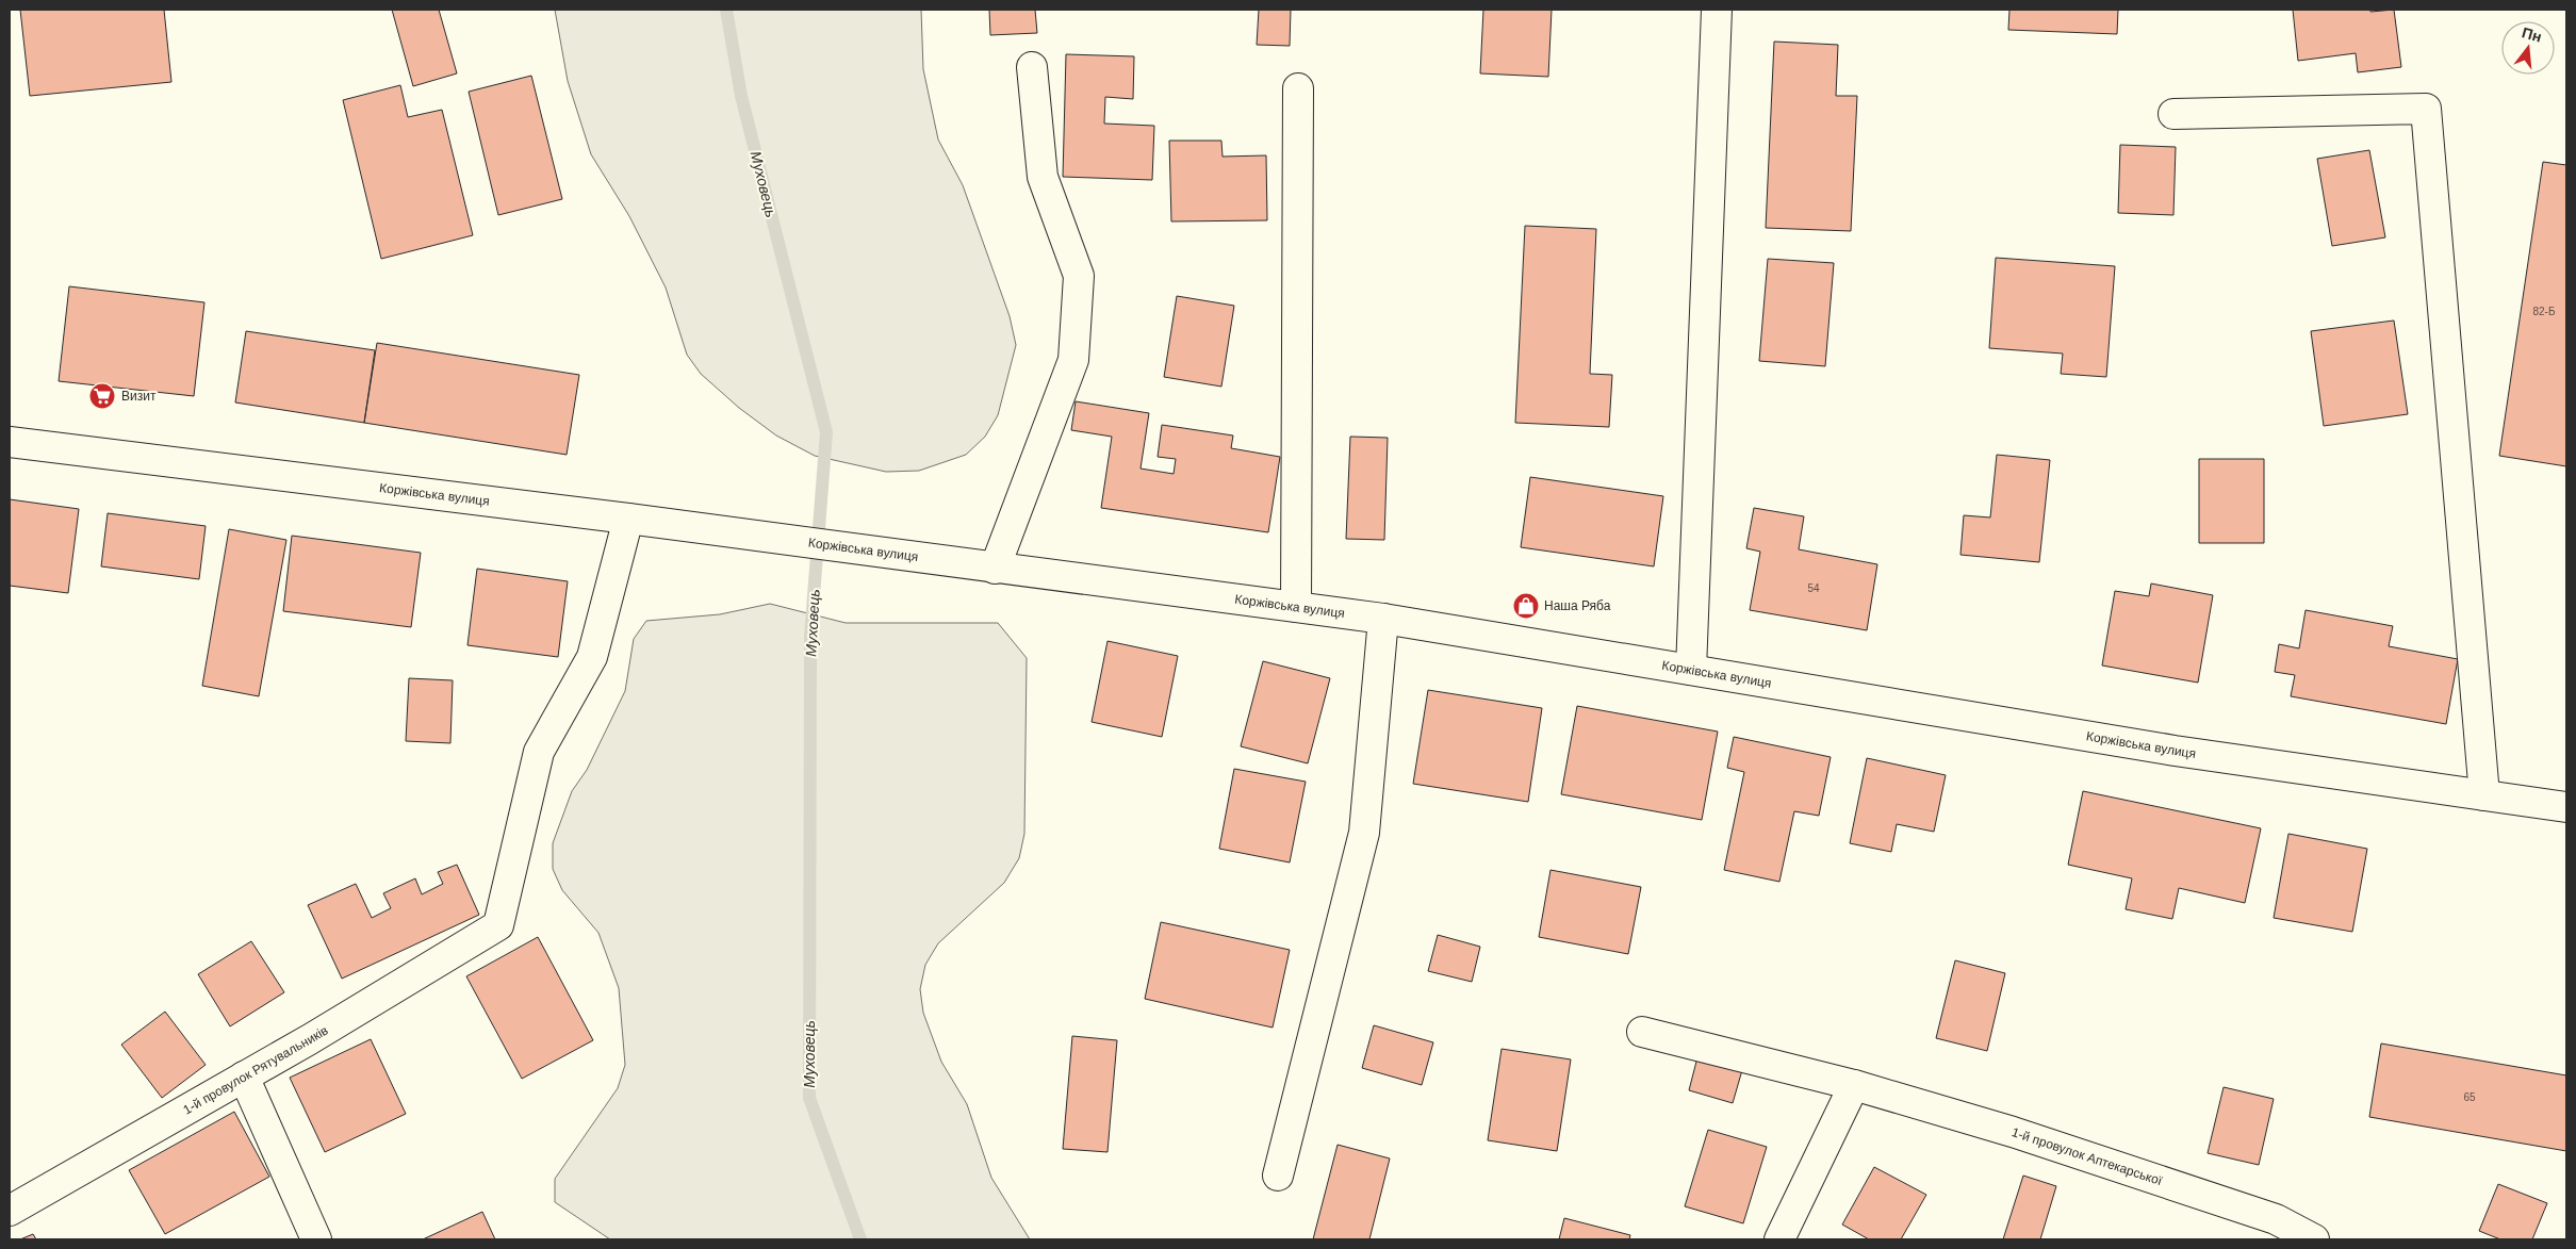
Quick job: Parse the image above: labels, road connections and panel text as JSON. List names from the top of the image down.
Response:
{
  "streets": {
    "street": ["Коржівська вулиця", "1-й провулок Рятувальників", "1-й провулок Аптекарської"]
  },
  "crossings": [
    ["Коржівська вулиця", "1-й провулок Рятувальників"]
  ],
  "water": ["Муховець"],
  "places": {
    "supermarket": ["Визит"],
    "shop": ["Наша Ряба"]
  },
  "house_numbers": ["82-Б", "54", "65"],
  "north": "top"
}
